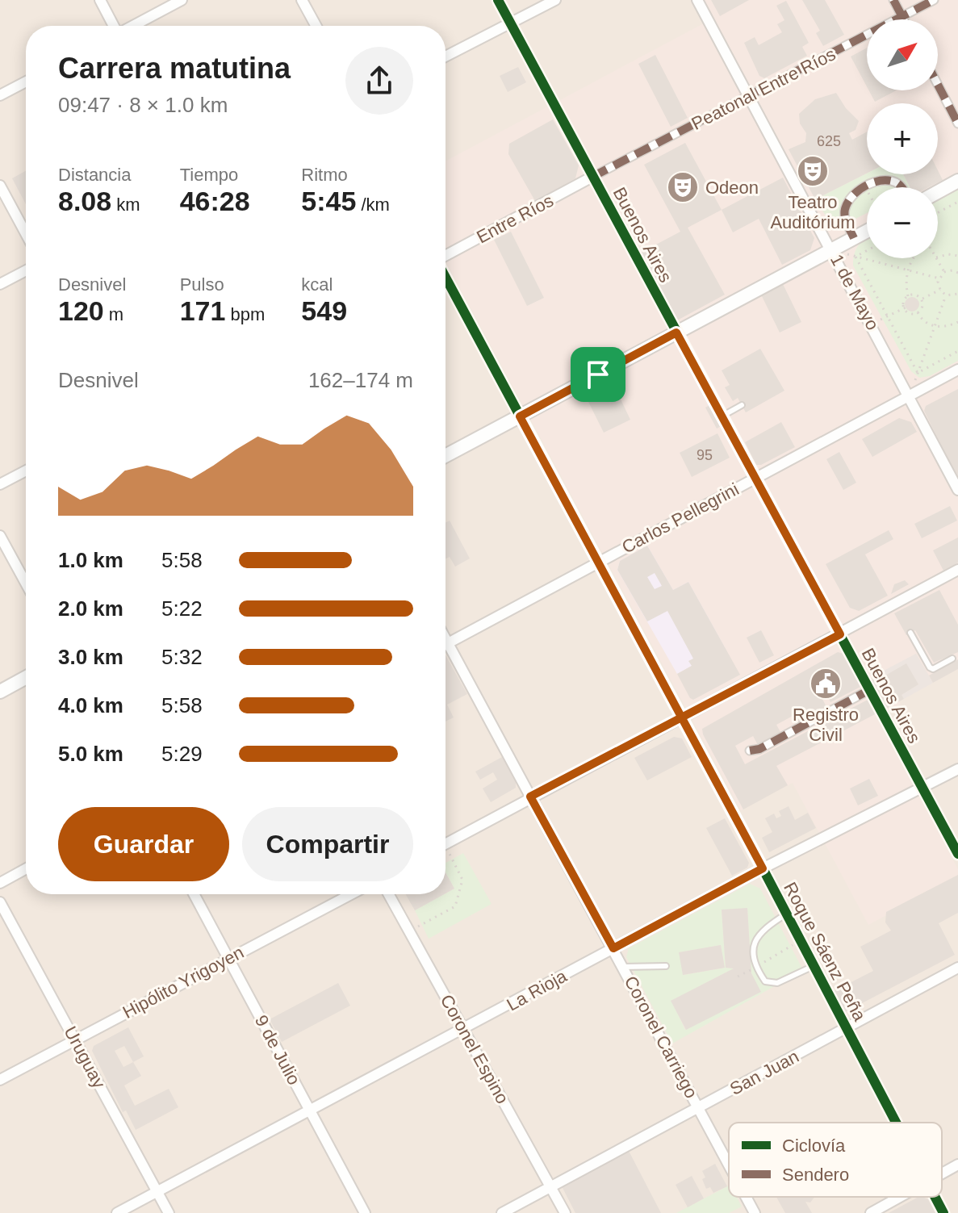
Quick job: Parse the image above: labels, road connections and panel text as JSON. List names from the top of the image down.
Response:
{
  "streets": {
    "street": [
      "Peatonal Entre Ríos",
      "Entre Ríos",
      "Buenos Aires",
      "1 de Mayo",
      "Carlos Pellegrini",
      "Roque Sáenz Peña",
      "Hipólito Yrigoyen",
      "La Rioja",
      "Coronel Carriego",
      "Coronel Espino",
      "9 de Julio",
      "Uruguay",
      "San Juan"
    ]
  },
  "crossings": [
    ["Peatonal Entre Ríos", "Entre Ríos"],
    ["Peatonal Entre Ríos", "Buenos Aires"],
    ["Peatonal Entre Ríos", "1 de Mayo"],
    ["Entre Ríos", "Buenos Aires"],
    ["Buenos Aires", "Carlos Pellegrini"],
    ["Buenos Aires", "La Rioja"],
    ["1 de Mayo", "Carlos Pellegrini"],
    ["Carlos Pellegrini", "Roque Sáenz Peña"],
    ["Carlos Pellegrini", "Coronel Carriego"],
    ["Roque Sáenz Peña", "La Rioja"],
    ["Roque Sáenz Peña", "San Juan"],
    ["Hipólito Yrigoyen", "9 de Julio"],
    ["Hipólito Yrigoyen", "Uruguay"],
    ["La Rioja", "Coronel Carriego"],
    ["La Rioja", "Coronel Espino"],
    ["La Rioja", "9 de Julio"],
    ["La Rioja", "Uruguay"],
    ["Coronel Carriego", "San Juan"],
    ["Coronel Espino", "San Juan"]
  ],
  "places": {
    "theatre": ["Teatro Auditórium", "Odeon"],
    "public building": ["Registro Civil"]
  },
  "house_numbers": ["625", "95"],
  "legend": ["Ciclovía", "Sendero"],
  "north": "top right",
  "page": {
    "map_buttons": ["+", "−"],
    "heading": ["Carrera matutina", "09:47 · 8 × 1.0 km"],
    "stats": [
      ["Distancia", "8.08 km"],
      ["Tiempo", "46:28"],
      ["Ritmo", "5:45 /km"],
      ["Desnivel", "120 m"],
      ["Pulso", "171 bpm"],
      ["kcal", "549"]
    ],
    "chart": ["Desnivel", "162–174 m"],
    "list": [
      {
        "name": "1.0 km",
        "note": "5:58"
      },
      {
        "name": "2.0 km",
        "note": "5:22"
      },
      {
        "name": "3.0 km",
        "note": "5:32"
      },
      {
        "name": "4.0 km",
        "note": "5:58"
      },
      {
        "name": "5.0 km",
        "note": "5:29"
      }
    ],
    "buttons": ["Guardar", "Compartir"]
  }
}
